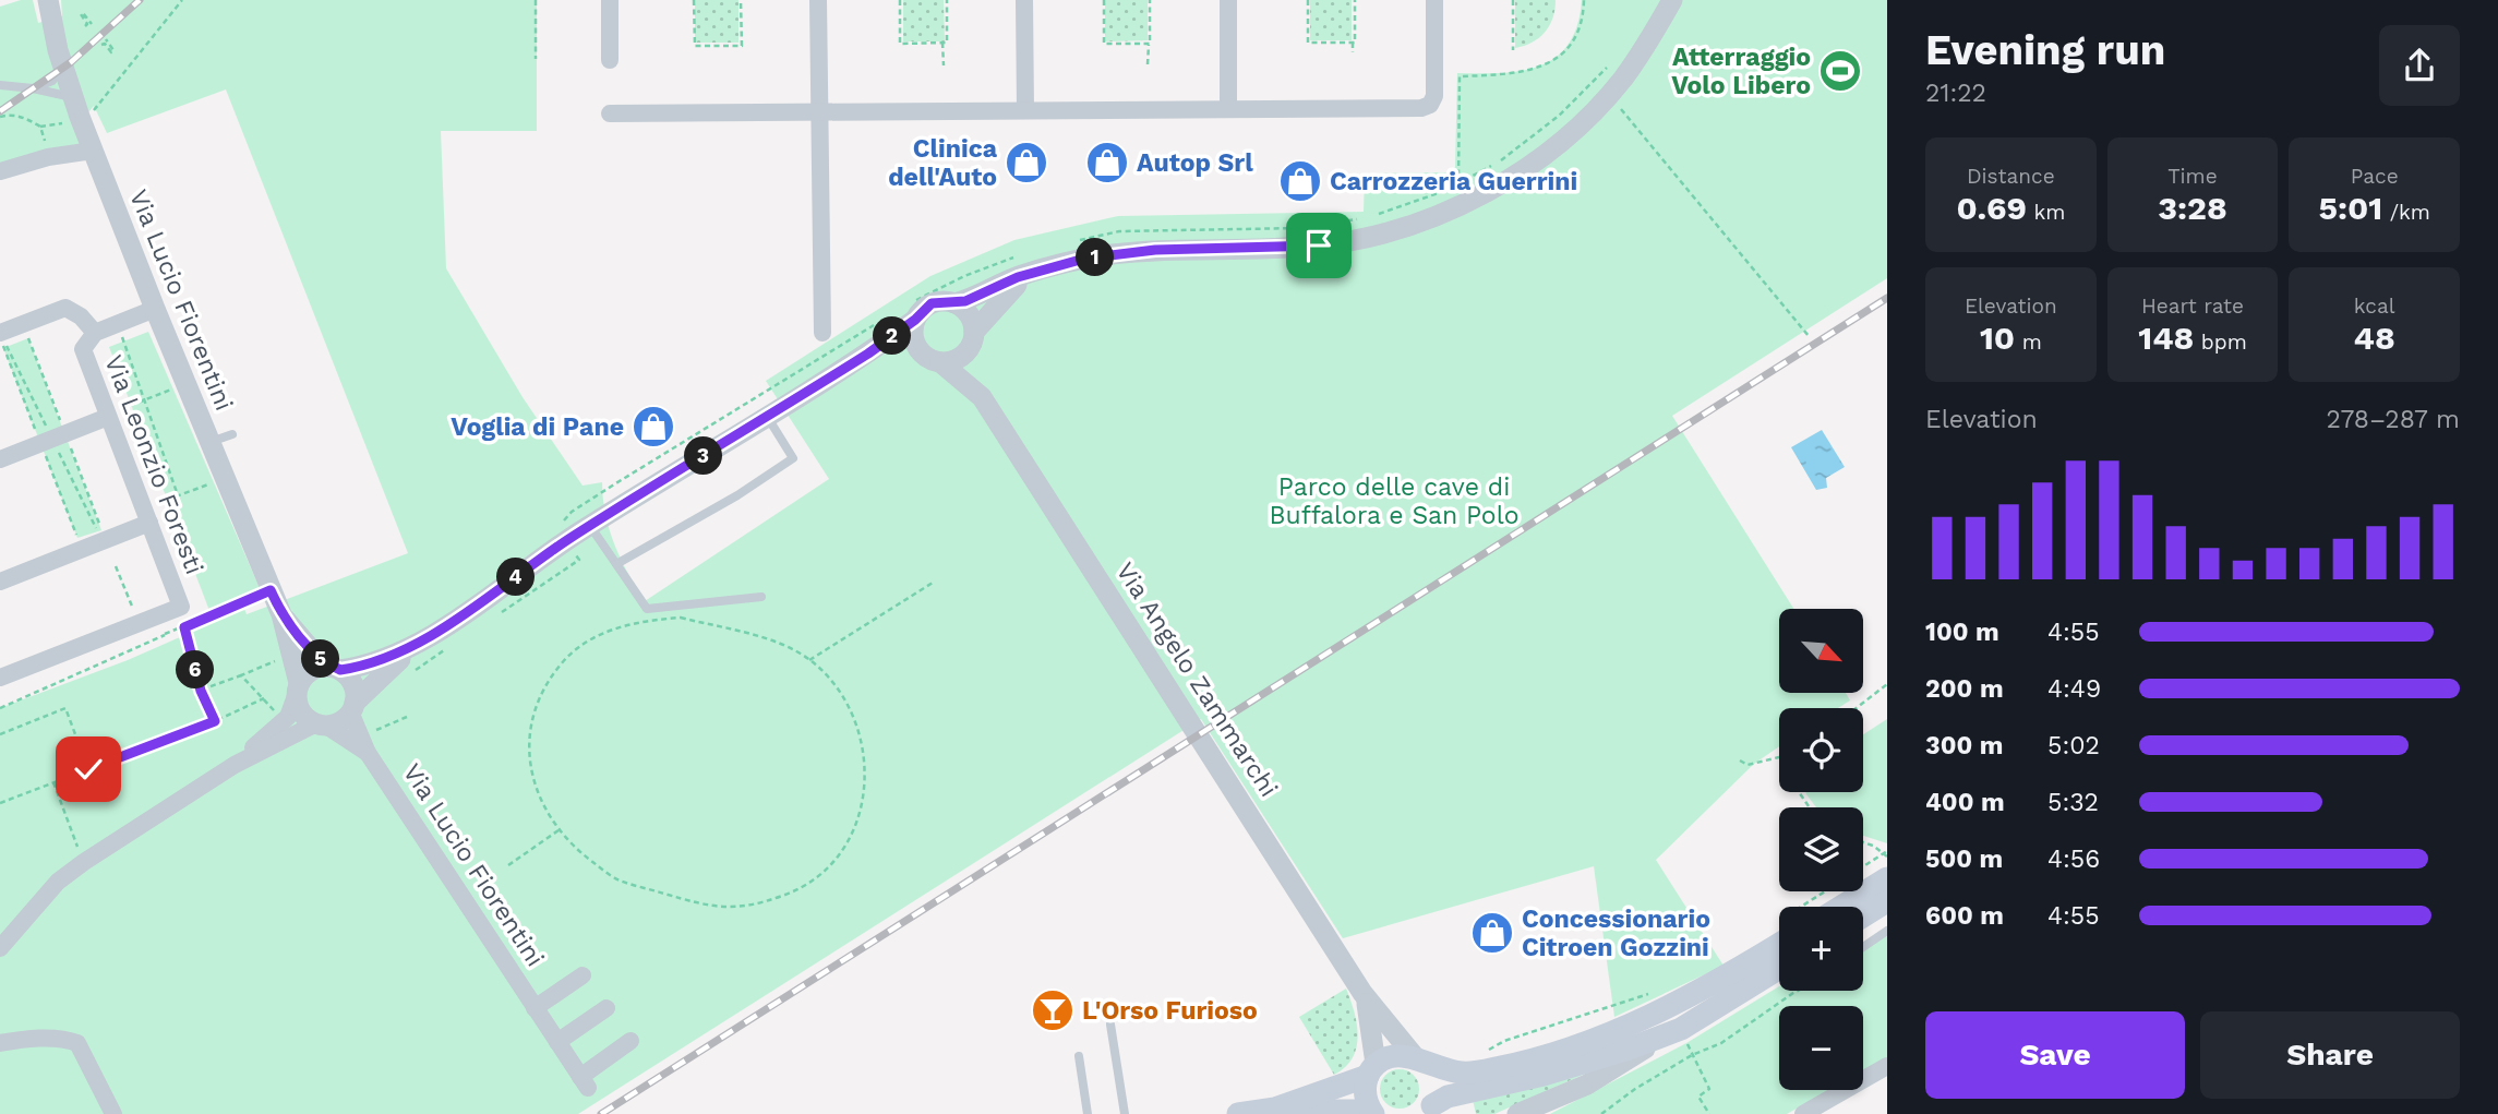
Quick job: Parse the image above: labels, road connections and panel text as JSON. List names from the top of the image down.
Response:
{
  "streets": {
    "street": ["Via Lucio Fiorentini", "Via Leonzio Foresti", "Via Angelo Zammarchi"]
  },
  "crossings": [
    ["Via Lucio Fiorentini", "Via Leonzio Foresti"]
  ],
  "parks": ["Parco delle cave di Buffalora e San Polo"],
  "places": {
    "sports": ["Atterraggio Volo Libero"],
    "shop": [
      "Clinica dell'Auto",
      "Autop Srl",
      "Carrozzeria Guerrini",
      "Voglia di Pane",
      "Concessionario Citroen Gozzini"
    ],
    "bar": ["L'Orso Furioso"]
  },
  "north": "bottom right",
  "page": {
    "heading": ["Evening run", "21:22"],
    "stats": [
      ["Distance", "0.69 km"],
      ["Time", "3:28"],
      ["Pace", "5:01 /km"],
      ["Elevation", "10 m"],
      ["Heart rate", "148 bpm"],
      ["kcal", "48"]
    ],
    "pins": [
      "1",
      "2",
      "3",
      "4",
      "5",
      "6"
    ],
    "chart": ["Elevation", "278–287 m"],
    "list": [
      {
        "name": "100 m",
        "note": "4:55"
      },
      {
        "name": "200 m",
        "note": "4:49"
      },
      {
        "name": "300 m",
        "note": "5:02"
      },
      {
        "name": "400 m",
        "note": "5:32"
      },
      {
        "name": "500 m",
        "note": "4:56"
      },
      {
        "name": "600 m",
        "note": "4:55"
      }
    ],
    "map_buttons": ["+", "−"],
    "buttons": ["Save", "Share"]
  }
}
